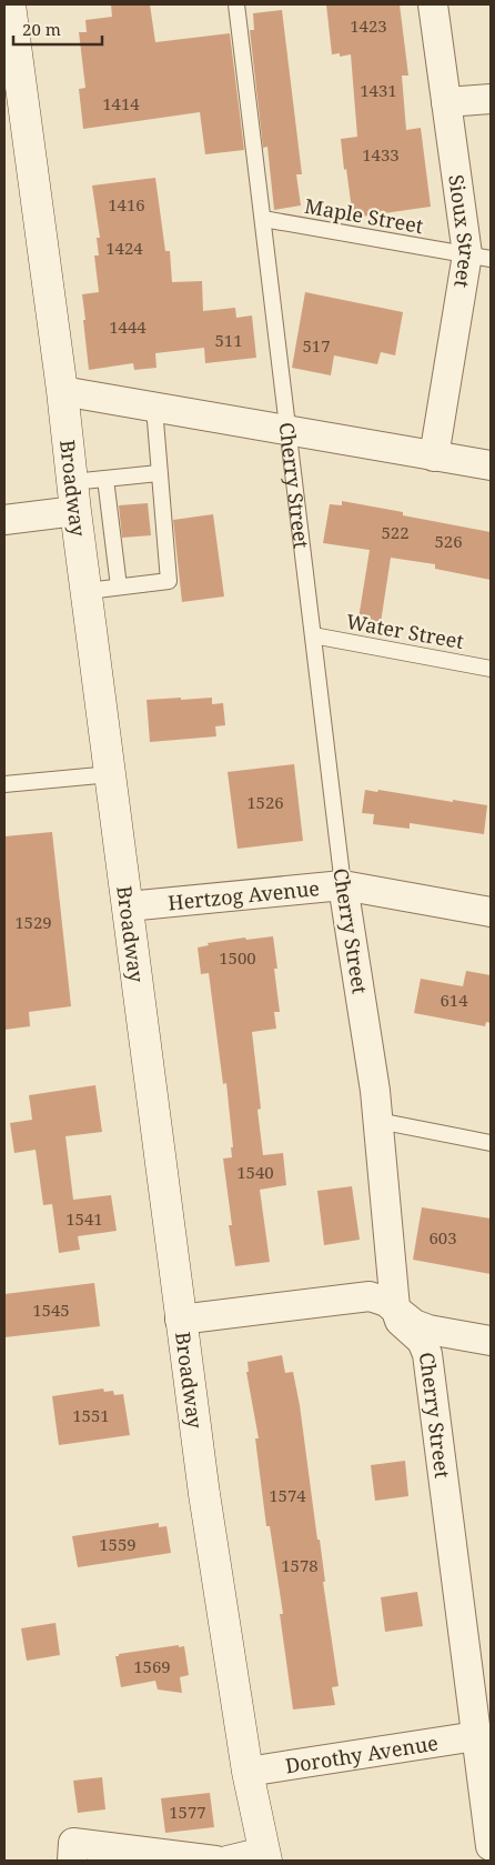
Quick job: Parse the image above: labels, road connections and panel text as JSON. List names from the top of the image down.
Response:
{
  "streets": {
    "main road": ["Broadway"],
    "street": [
      "Sioux Street",
      "Cherry Street",
      "Hertzog Avenue",
      "Dorothy Avenue"
    ],
    "lane": ["Maple Street", "Water Street"]
  },
  "crossings": [
    ["Maple Street", "Sioux Street"],
    ["Maple Street", "Cherry Street"],
    ["Cherry Street", "Water Street"],
    ["Cherry Street", "Hertzog Avenue"],
    ["Cherry Street", "Dorothy Avenue"],
    ["Broadway", "Hertzog Avenue"],
    ["Broadway", "Dorothy Avenue"]
  ],
  "house_numbers": [
    "1423",
    "1431",
    "1414",
    "1433",
    "1416",
    "1424",
    "1444",
    "511",
    "517",
    "522",
    "526",
    "1526",
    "1529",
    "1500",
    "614",
    "1540",
    "1541",
    "603",
    "1545",
    "1551",
    "1574",
    "1559",
    "1578",
    "1569",
    "1577"
  ],
  "scale_bar": "20 m"
}
